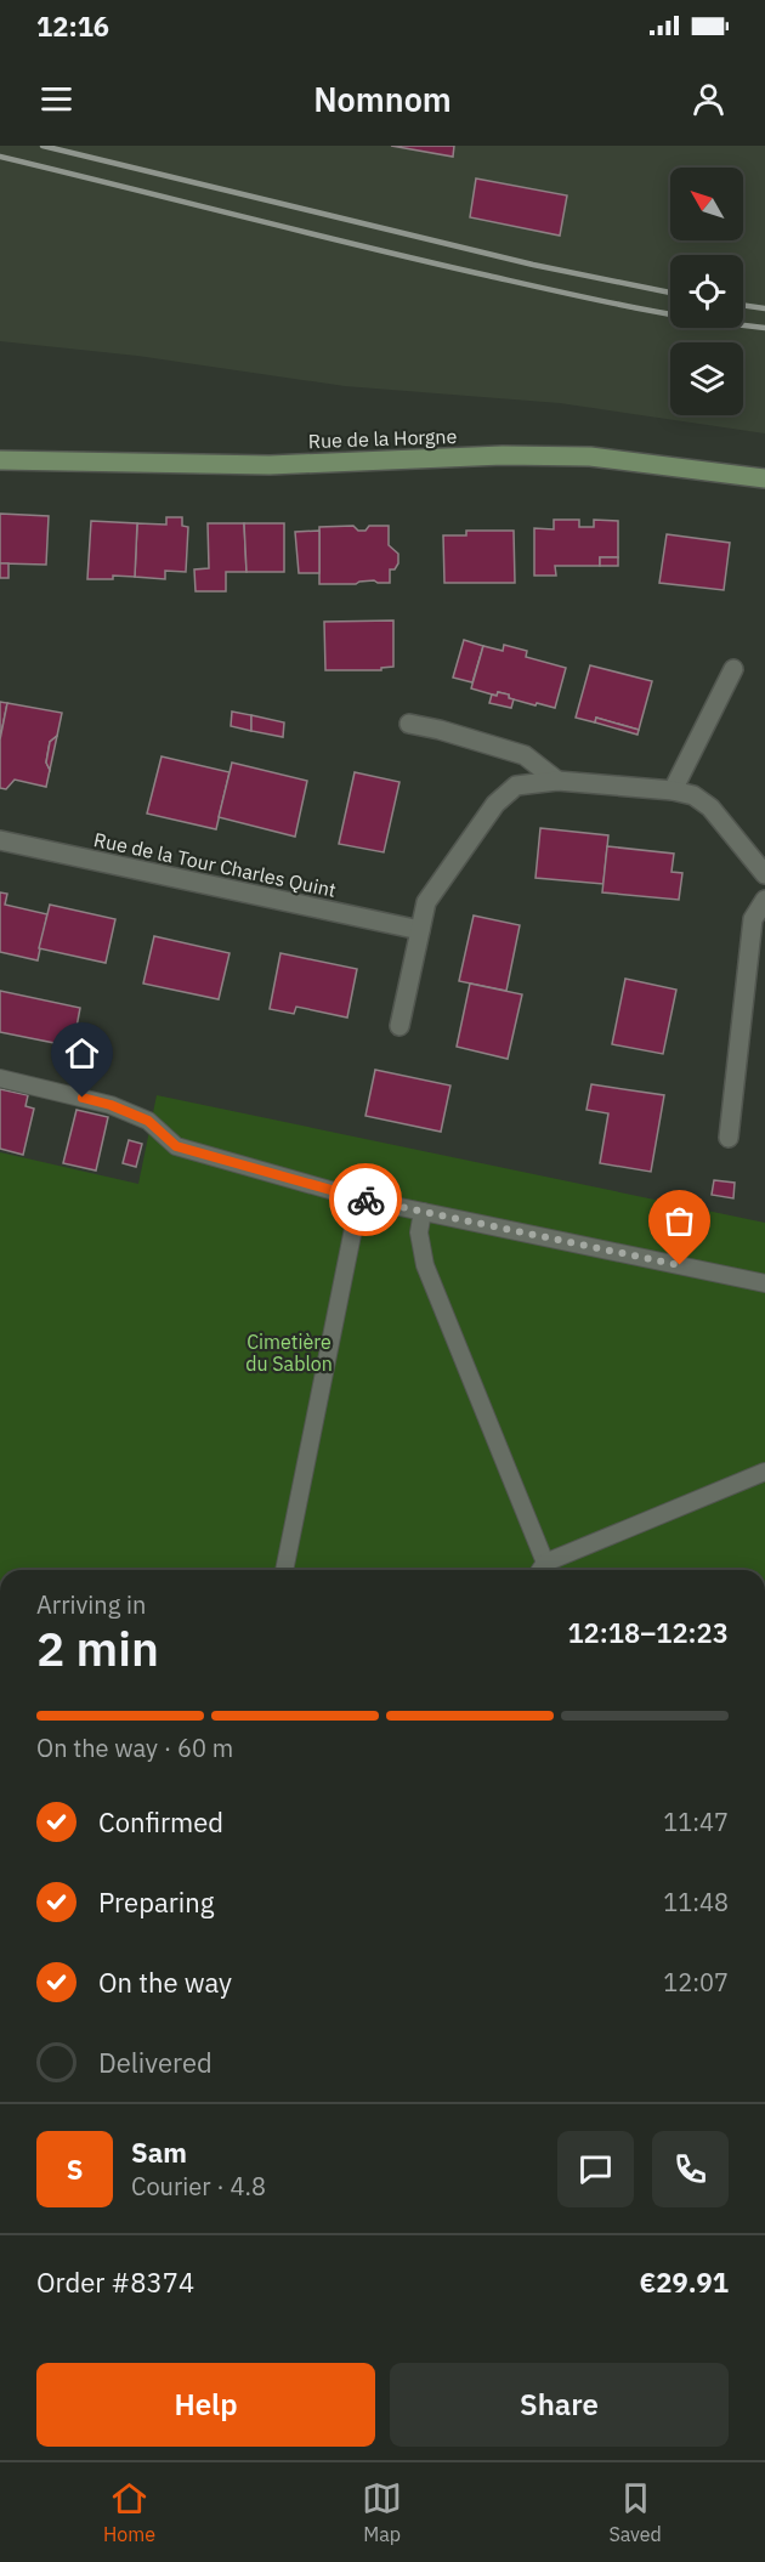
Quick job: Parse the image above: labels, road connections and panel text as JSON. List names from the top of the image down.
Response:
{
  "streets": {
    "street": ["Rue de la Horgne", "Rue de la Tour Charles Quint"]
  },
  "parks": ["Cimetière du Sablon"],
  "north": "top left",
  "page": {
    "status": "12:16",
    "header": "Nomnom",
    "heading": ["2 min", "Arriving in", "12:18–12:23"],
    "panel": [
      "Sam",
      "Courier · 4.8",
      "Order #8374",
      "€29.91"
    ],
    "bar": "On the way · 60 m",
    "list": [
      ["Confirmed", "11:47"],
      ["Preparing", "11:48"],
      ["On the way", "12:07"],
      "Delivered"
    ],
    "round": "S",
    "buttons": ["Help", "Share"],
    "tabs": ["Home", "Map", "Saved"]
  }
}
